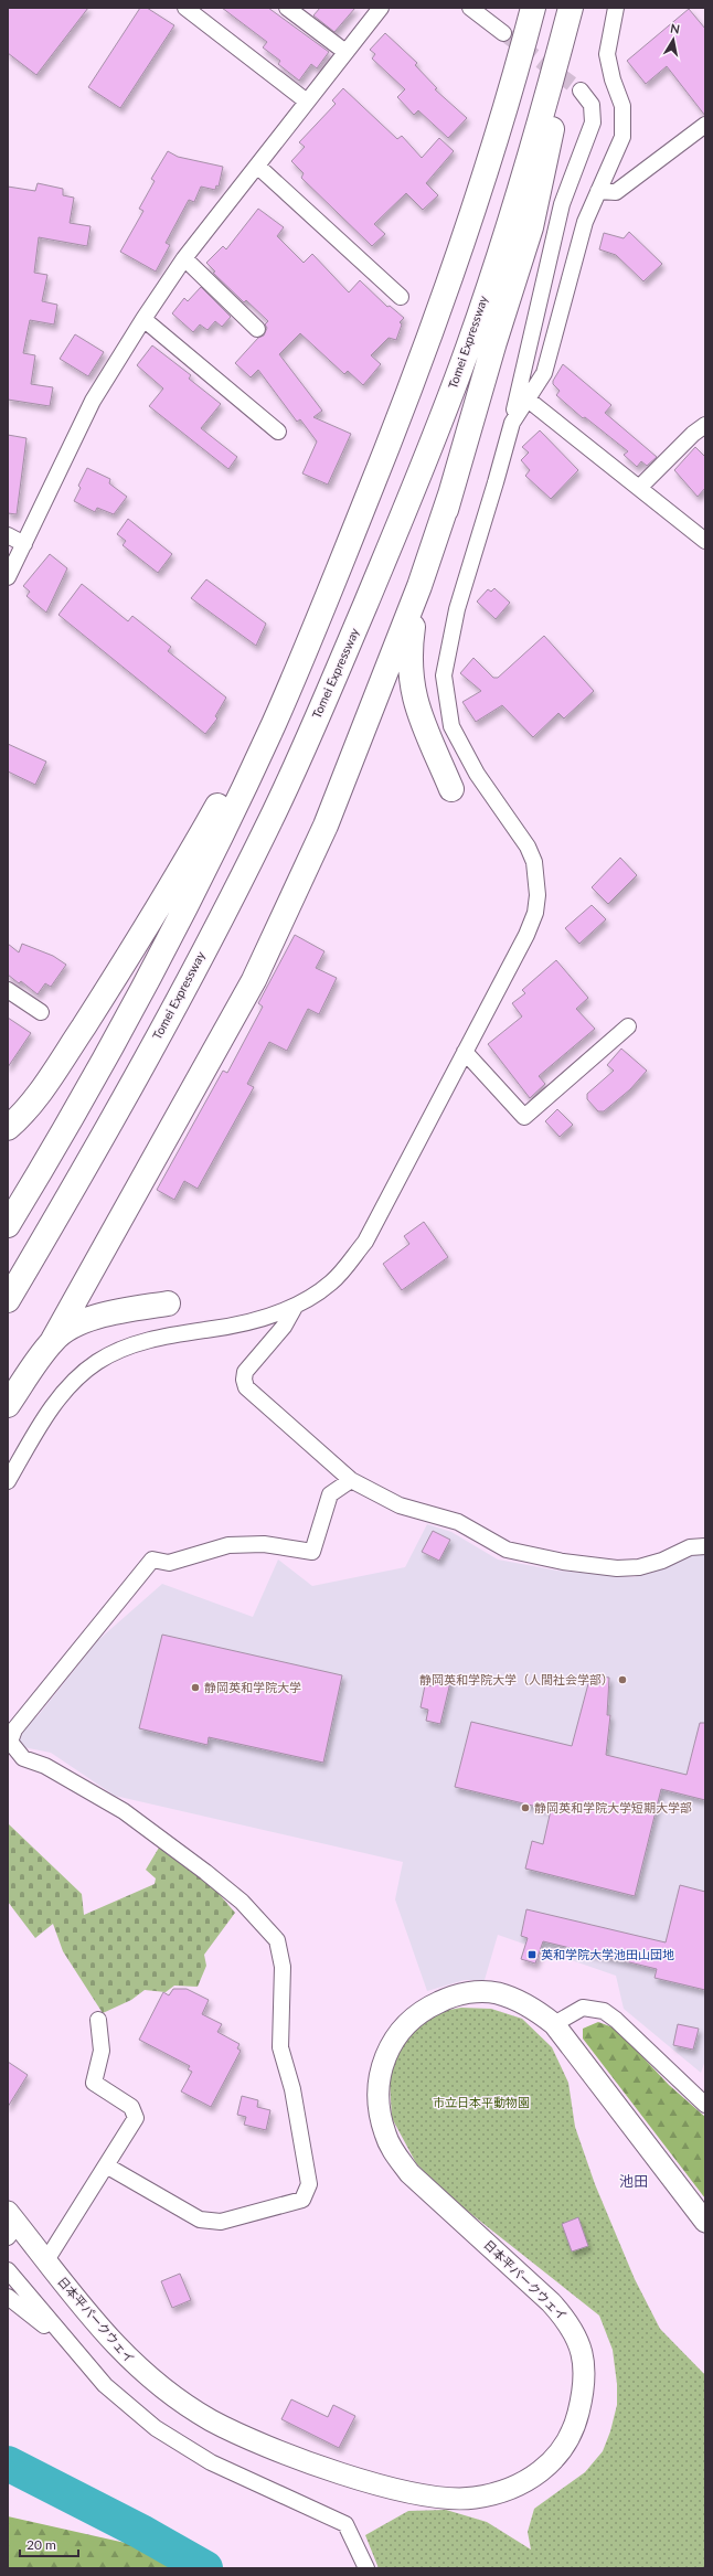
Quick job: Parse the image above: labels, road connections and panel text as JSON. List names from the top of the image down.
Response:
{
  "streets": {
    "highway": ["Tomei Expressway"],
    "street": ["日本平パークウェイ"]
  },
  "districts": ["池田"],
  "parks": ["市立日本平動物園"],
  "places": {
    "other": ["静岡英和学院大学（人間社会学部）", "静岡英和学院大学", "静岡英和学院大学短期大学部"],
    "transit": ["英和学院大学池田山団地"]
  },
  "scale_bar": "20 m",
  "north": "top"
}
